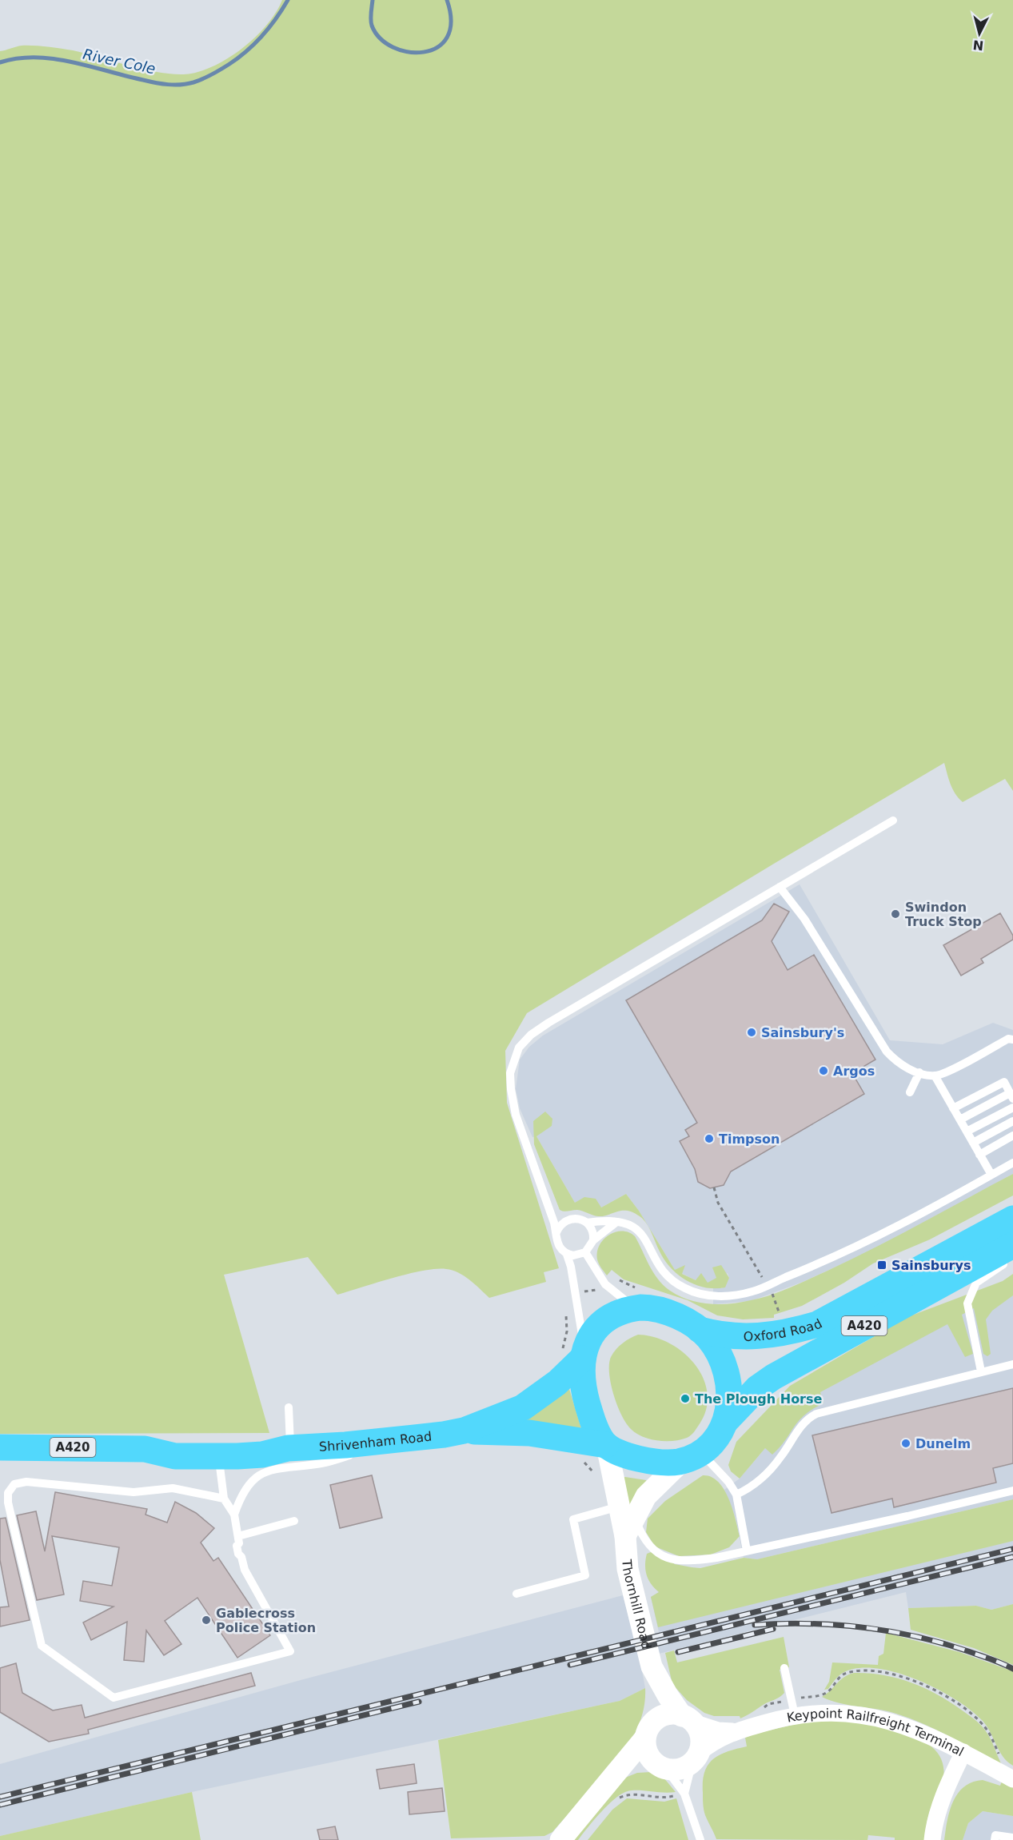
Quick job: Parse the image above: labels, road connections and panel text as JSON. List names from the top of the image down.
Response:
{
  "streets": {
    "highway": ["A420", "Oxford Road", "Shrivenham Road"],
    "street": ["Thornhill Road", "Keypoint Railfreight Terminal"]
  },
  "crossings": [
    ["A420", "Oxford Road"],
    ["A420", "Shrivenham Road"],
    ["A420", "Thornhill Road"],
    ["Oxford Road", "Shrivenham Road"],
    ["Oxford Road", "Thornhill Road"],
    ["Shrivenham Road", "Thornhill Road"],
    ["Thornhill Road", "Keypoint Railfreight Terminal"]
  ],
  "water": ["River Cole"],
  "places": {
    "other": [
      "Swindon Truck Stop",
      "Sainsbury's",
      "Argos",
      "Timpson",
      "The Plough Horse",
      "Dunelm",
      "Gablecross Police Station"
    ],
    "transit": ["Sainsburys"]
  },
  "north": "bottom"
}
